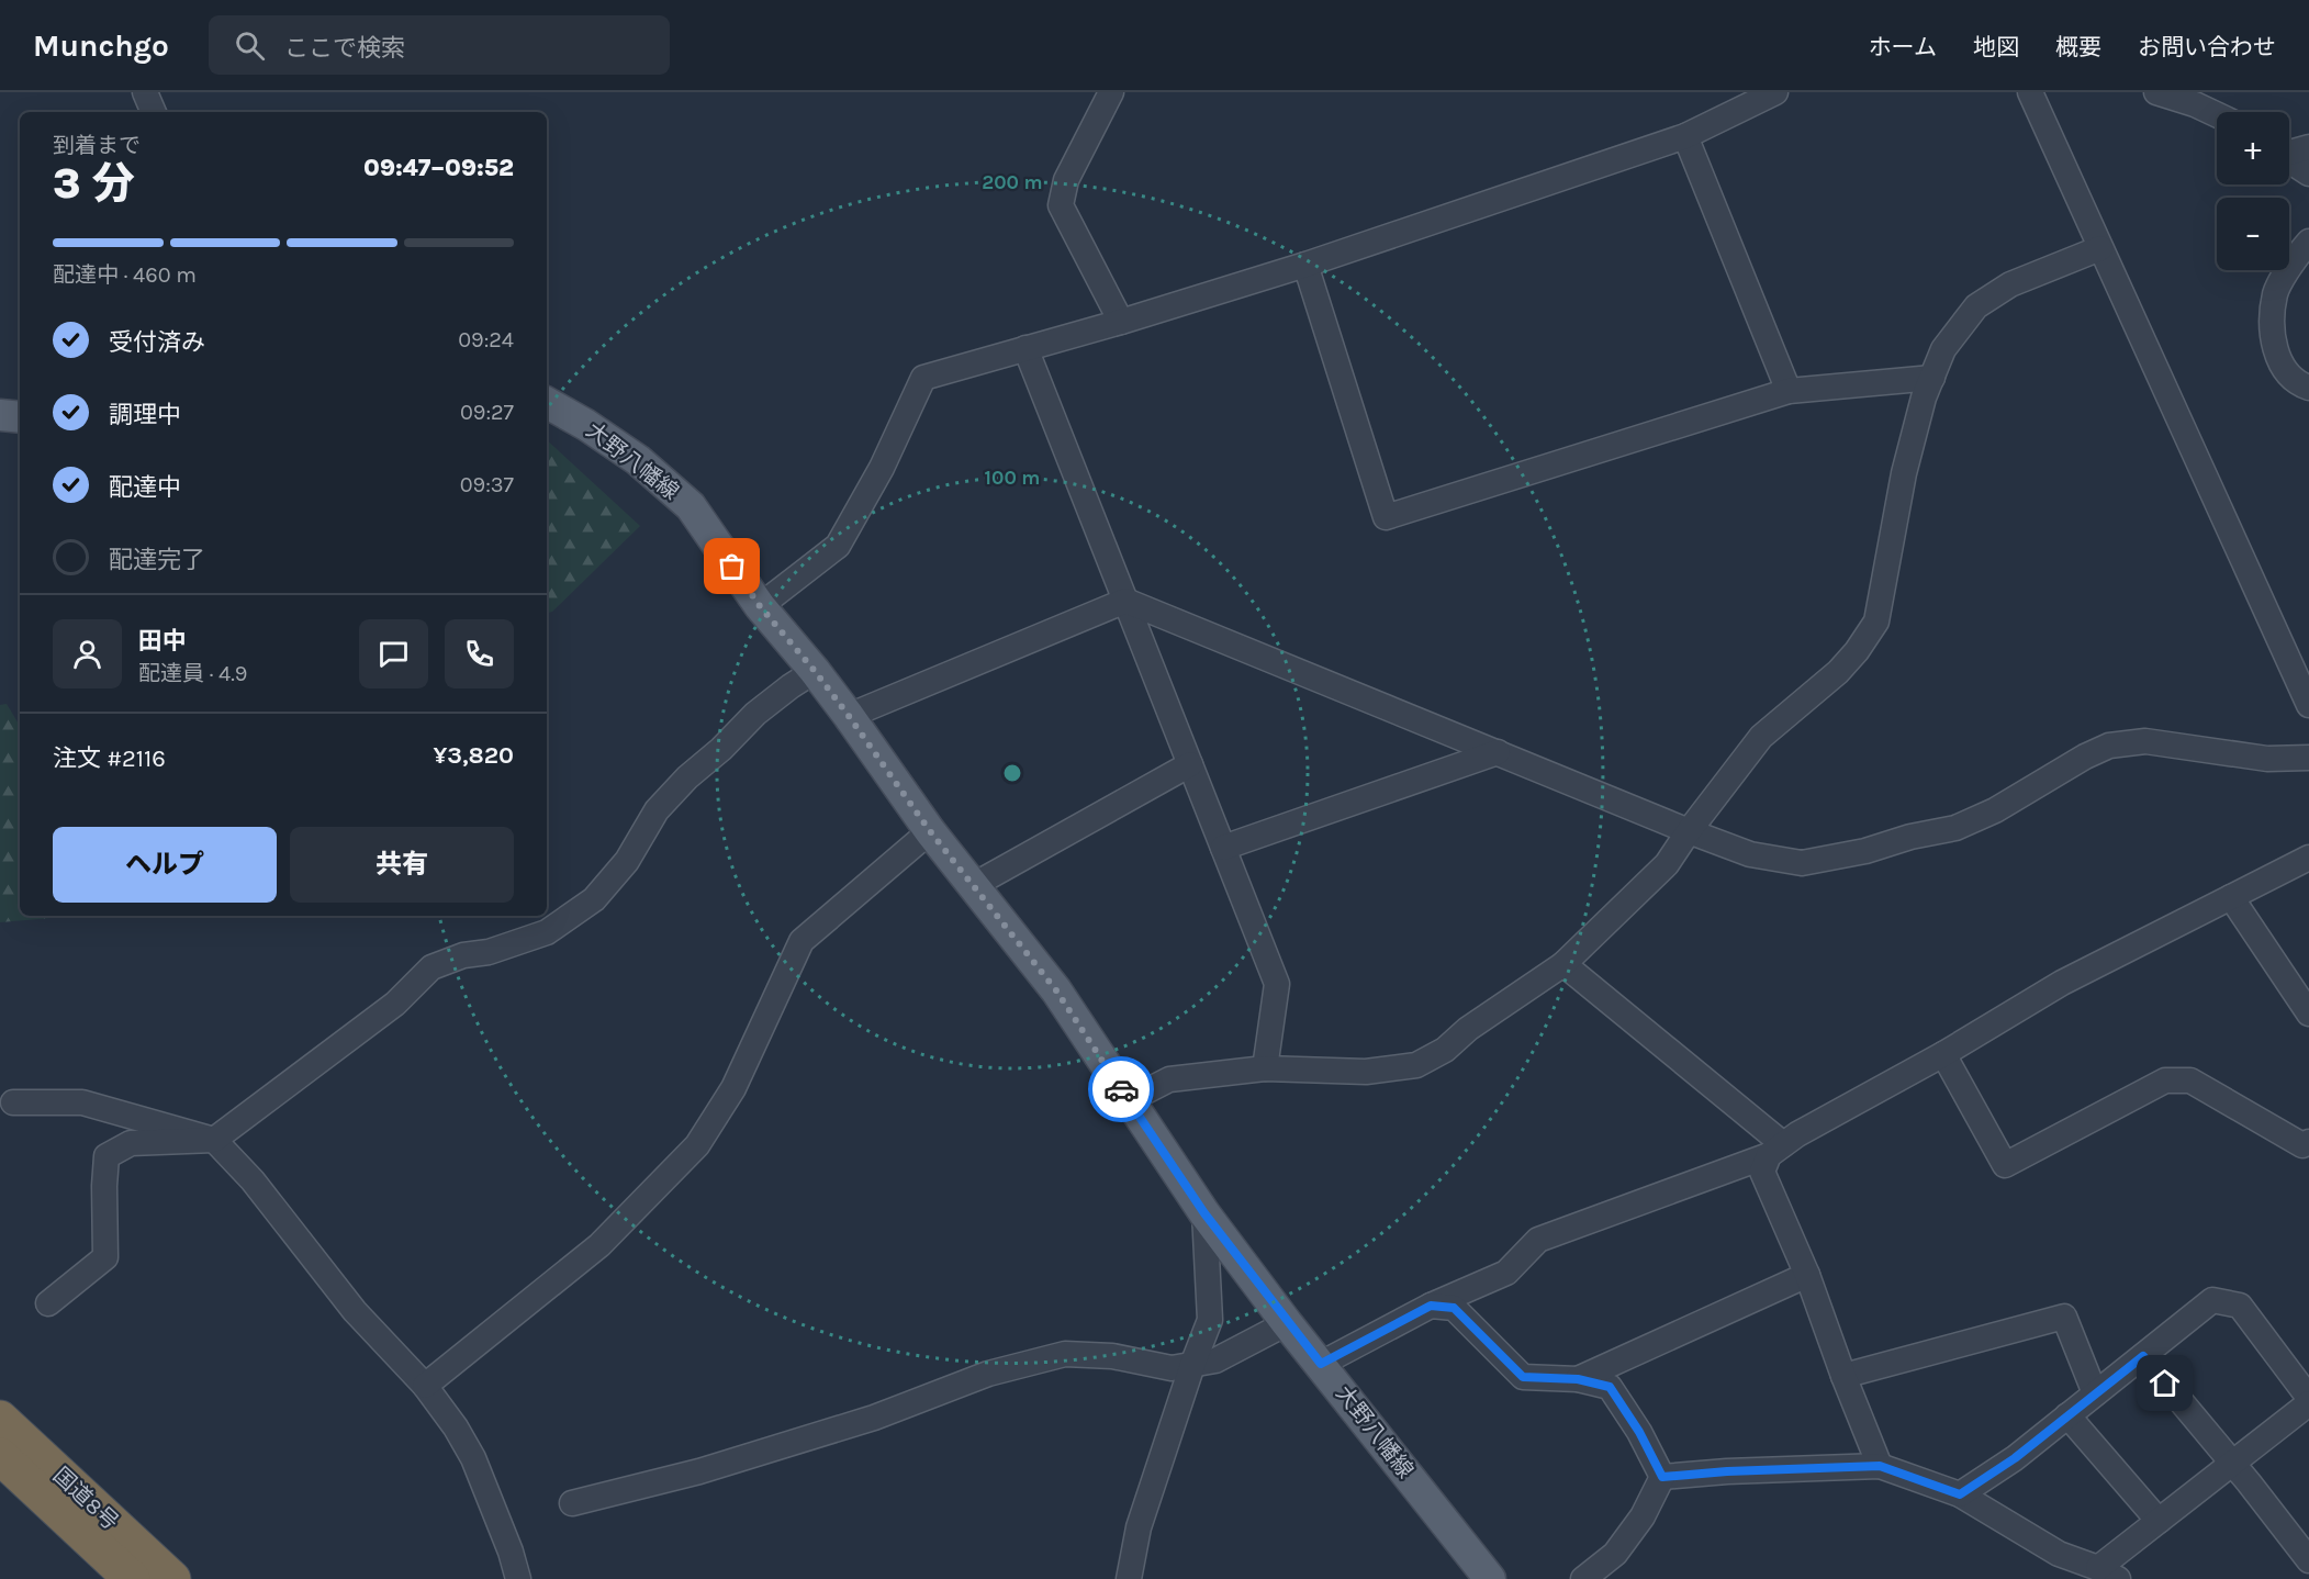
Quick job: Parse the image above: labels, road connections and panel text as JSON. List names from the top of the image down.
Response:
{
  "streets": {
    "highway": ["国道8号"],
    "main road": ["大野八幡線"]
  },
  "page": {
    "header": "Munchgo",
    "search": "ここで検索",
    "nav": [
      "ホーム",
      "地図",
      "概要",
      "お問い合わせ"
    ],
    "map_buttons": ["+", "−"],
    "heading": ["3 分", "到着まで", "09:47–09:52"],
    "panel": [
      "田中",
      "配達員 · 4.9",
      "注文 #2116",
      "¥3,820"
    ],
    "bar": "配達中 · 460 m",
    "list": [
      ["受付済み", "09:24"],
      ["調理中", "09:27"],
      ["配達中", "09:37"],
      "配達完了"
    ],
    "buttons": ["ヘルプ", "共有"]
  },
  "rings": ["200 m", "100 m"]
}
